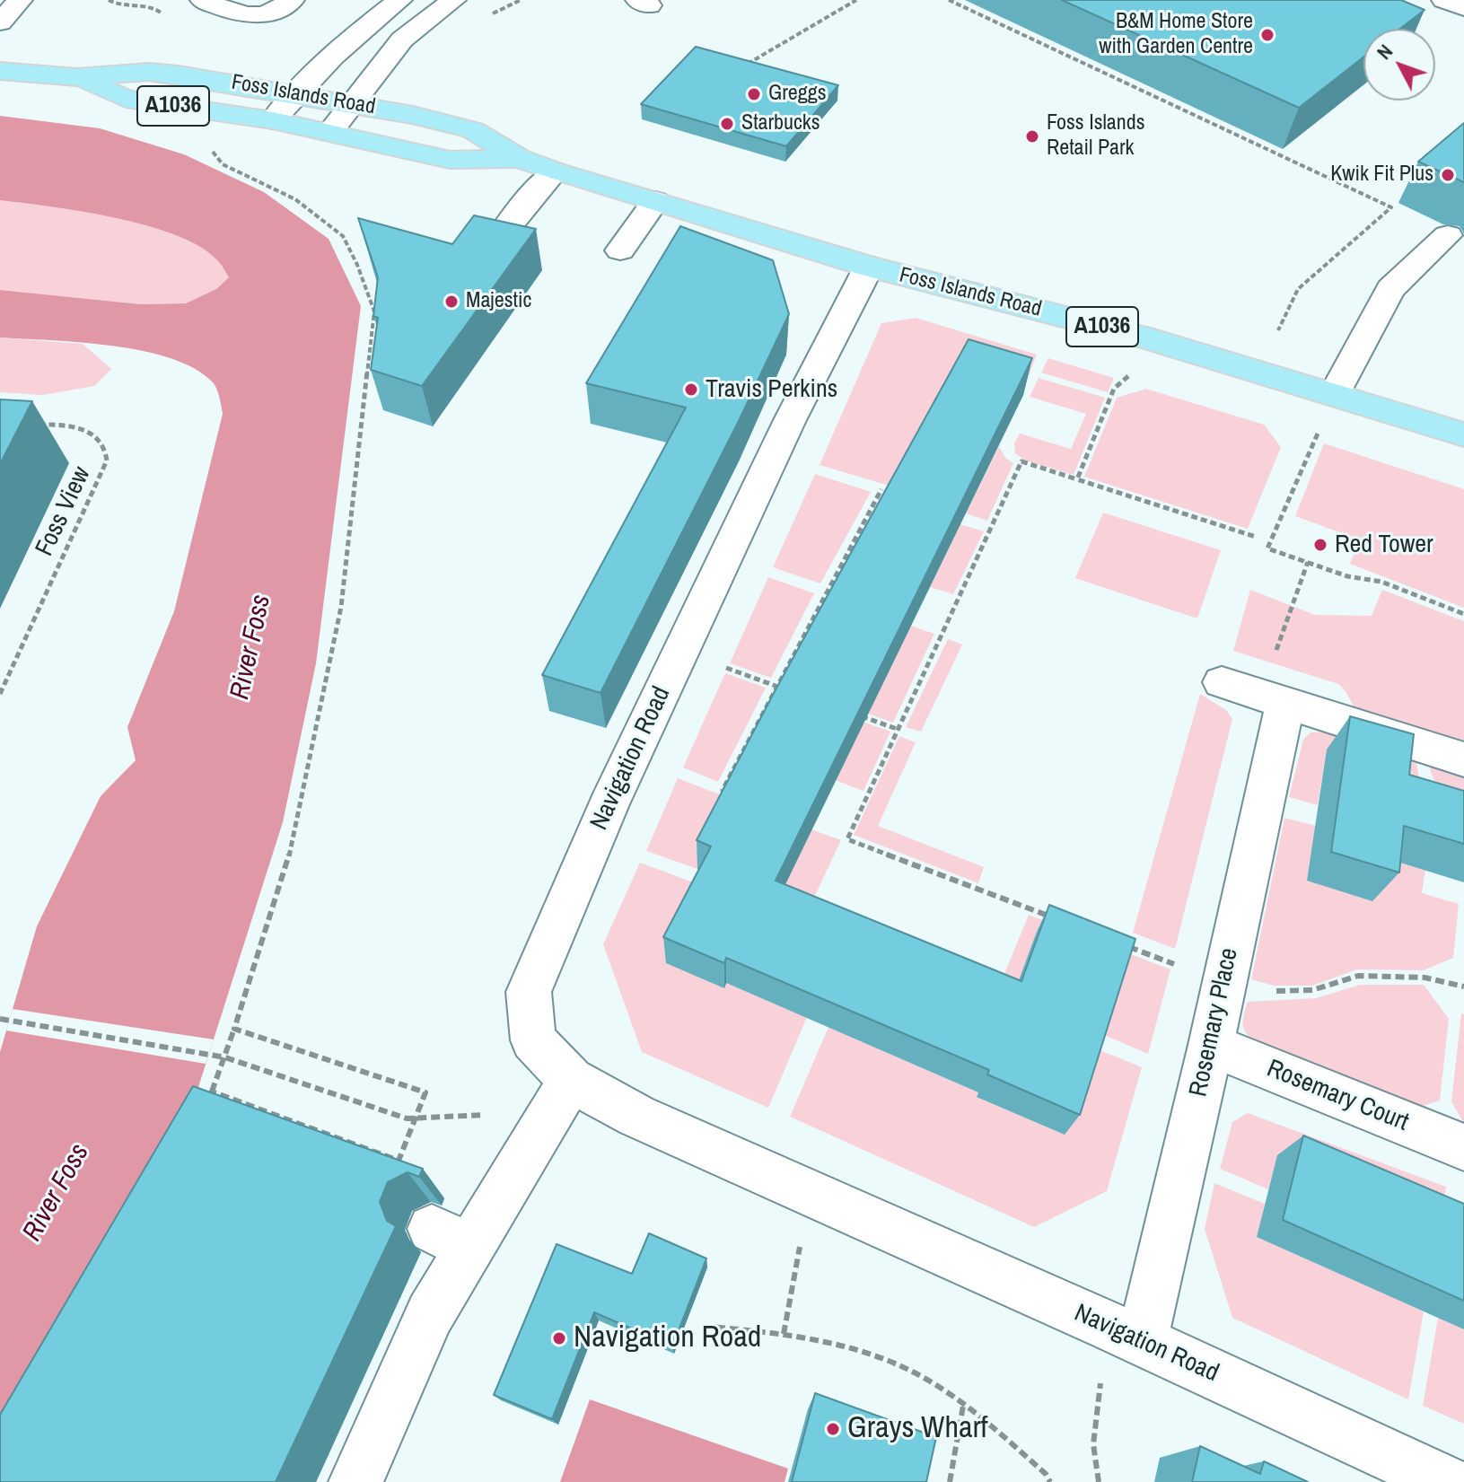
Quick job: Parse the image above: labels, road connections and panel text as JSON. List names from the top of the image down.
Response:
{
  "streets": {
    "main road": ["Foss Islands Road", "A1036"],
    "street": ["Navigation Road", "Rosemary Place", "Rosemary Court"],
    "path": ["Foss View"]
  },
  "crossings": [
    ["Foss Islands Road", "Navigation Road"],
    ["Navigation Road", "Rosemary Place"],
    ["Rosemary Place", "Rosemary Court"]
  ],
  "water": ["River Foss"],
  "places": [
    "B&M Home Store with Garden Centre",
    "Greggs",
    "Starbucks",
    "Foss Islands Retail Park",
    "Kwik Fit Plus",
    "Majestic",
    "Travis Perkins",
    "Red Tower",
    "Navigation Road",
    "Grays Wharf"
  ],
  "north": "top left"
}
